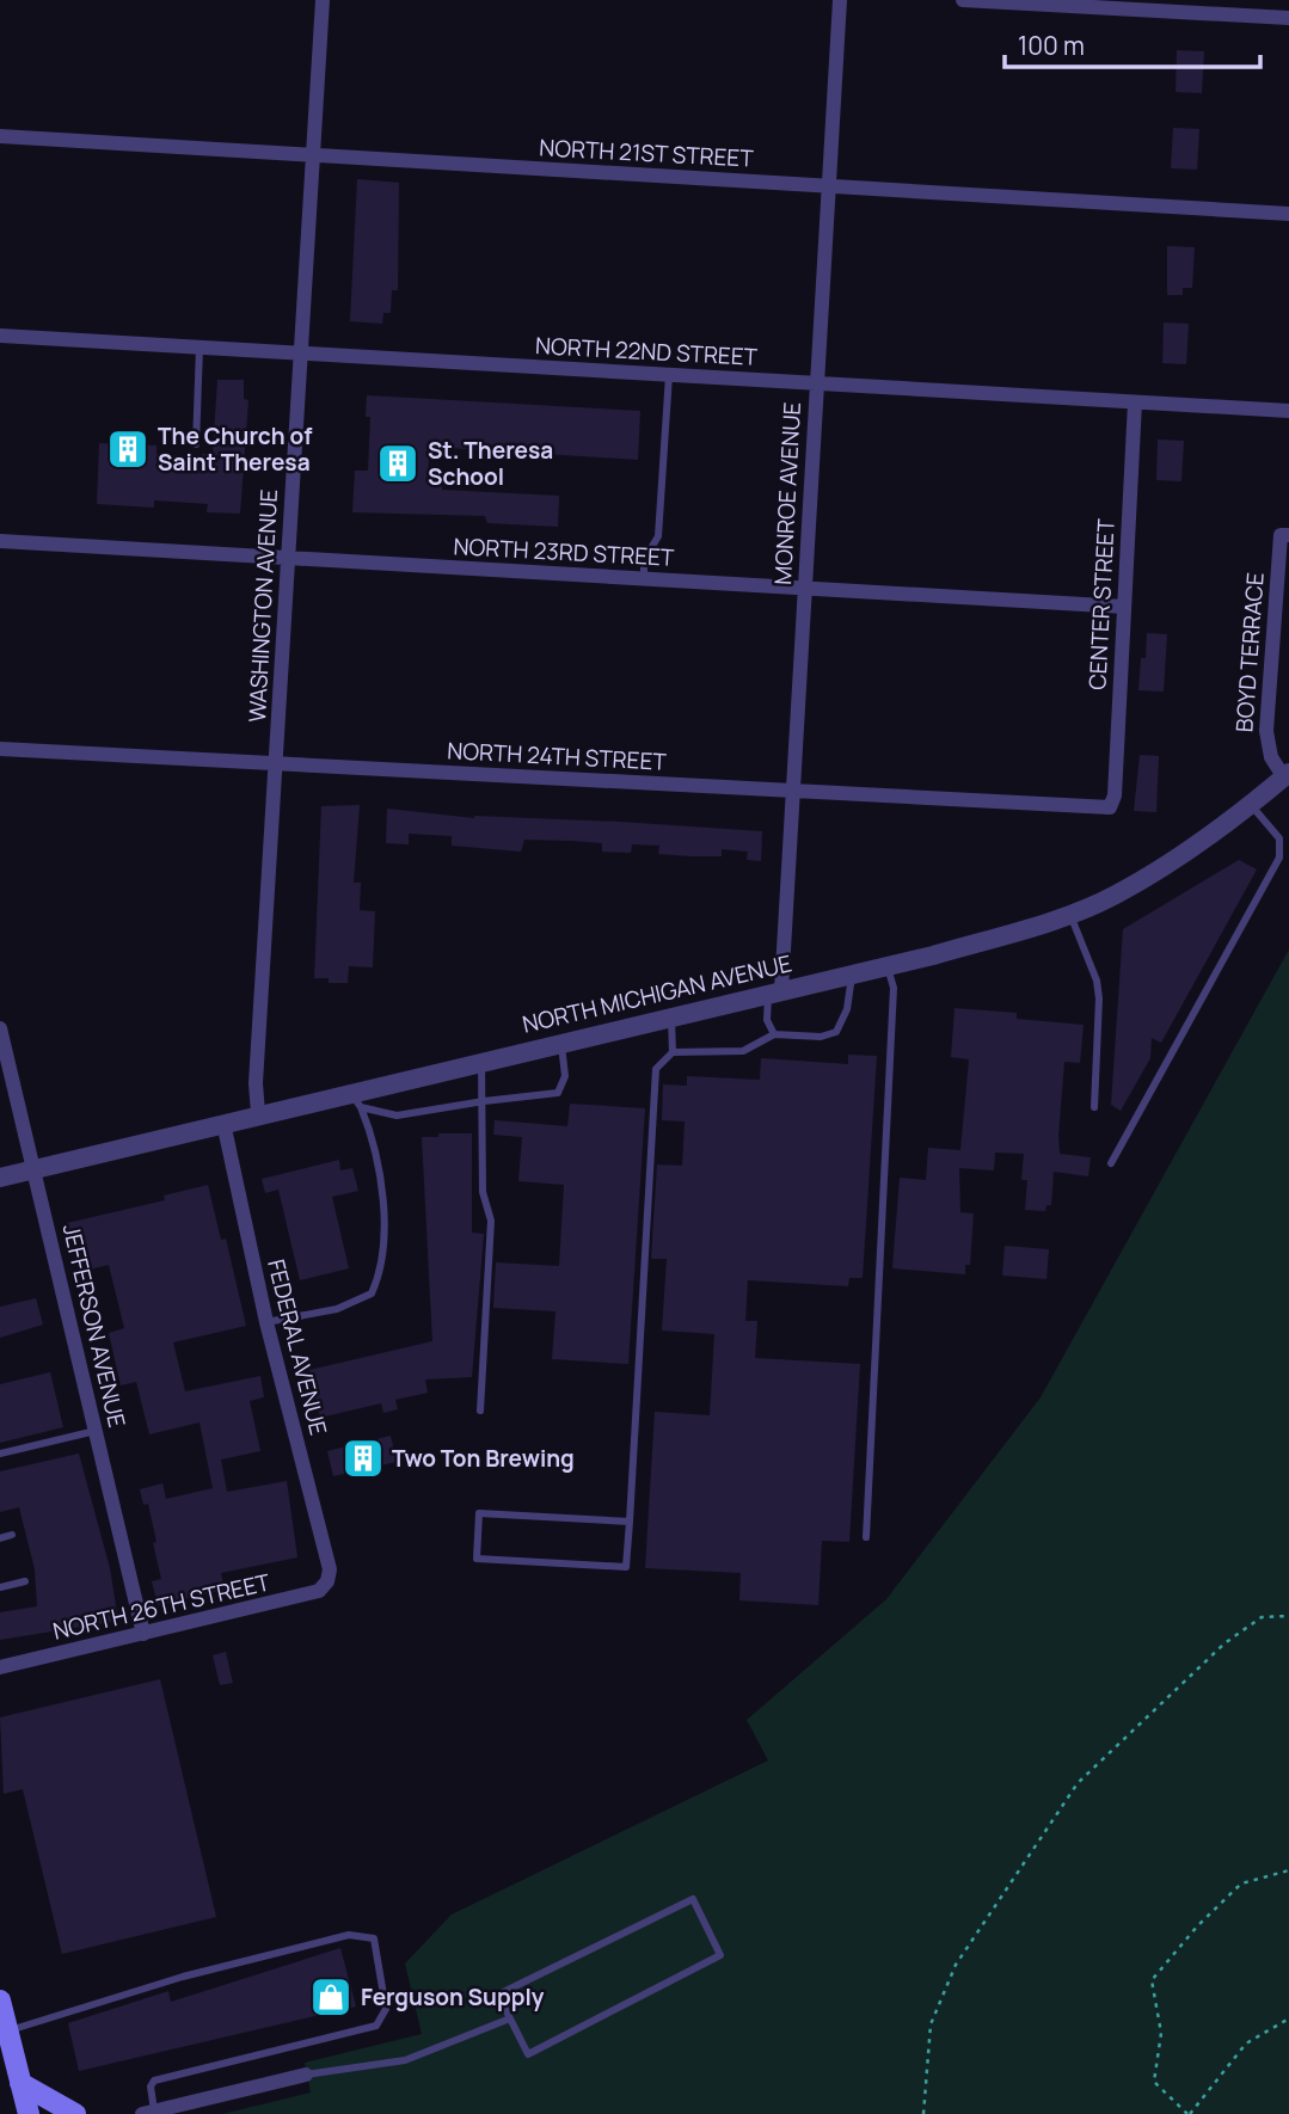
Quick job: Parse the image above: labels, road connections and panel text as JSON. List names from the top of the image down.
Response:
{
  "streets": {
    "street": [
      "NORTH 21ST STREET",
      "NORTH 22ND STREET",
      "MONROE AVENUE",
      "NORTH 23RD STREET",
      "CENTER STREET",
      "WASHINGTON AVENUE",
      "BOYD TERRACE",
      "NORTH 24TH STREET",
      "NORTH MICHIGAN AVENUE",
      "JEFFERSON AVENUE",
      "FEDERAL AVENUE",
      "NORTH 26TH STREET"
    ]
  },
  "crossings": [
    ["NORTH 21ST STREET", "MONROE AVENUE"],
    ["NORTH 21ST STREET", "WASHINGTON AVENUE"],
    ["NORTH 22ND STREET", "MONROE AVENUE"],
    ["NORTH 22ND STREET", "CENTER STREET"],
    ["NORTH 22ND STREET", "WASHINGTON AVENUE"],
    ["MONROE AVENUE", "NORTH 23RD STREET"],
    ["MONROE AVENUE", "NORTH 24TH STREET"],
    ["MONROE AVENUE", "NORTH MICHIGAN AVENUE"],
    ["NORTH 23RD STREET", "CENTER STREET"],
    ["NORTH 23RD STREET", "WASHINGTON AVENUE"],
    ["CENTER STREET", "NORTH 24TH STREET"],
    ["WASHINGTON AVENUE", "NORTH 24TH STREET"],
    ["WASHINGTON AVENUE", "NORTH MICHIGAN AVENUE"],
    ["BOYD TERRACE", "NORTH MICHIGAN AVENUE"],
    ["NORTH MICHIGAN AVENUE", "JEFFERSON AVENUE"],
    ["NORTH MICHIGAN AVENUE", "FEDERAL AVENUE"],
    ["JEFFERSON AVENUE", "NORTH 26TH STREET"],
    ["FEDERAL AVENUE", "NORTH 26TH STREET"]
  ],
  "places": {
    "building": ["The Church of Saint Theresa", "St. Theresa School", "Two Ton Brewing"],
    "shop": ["Ferguson Supply"]
  },
  "scale_bar": "100 m"
}
